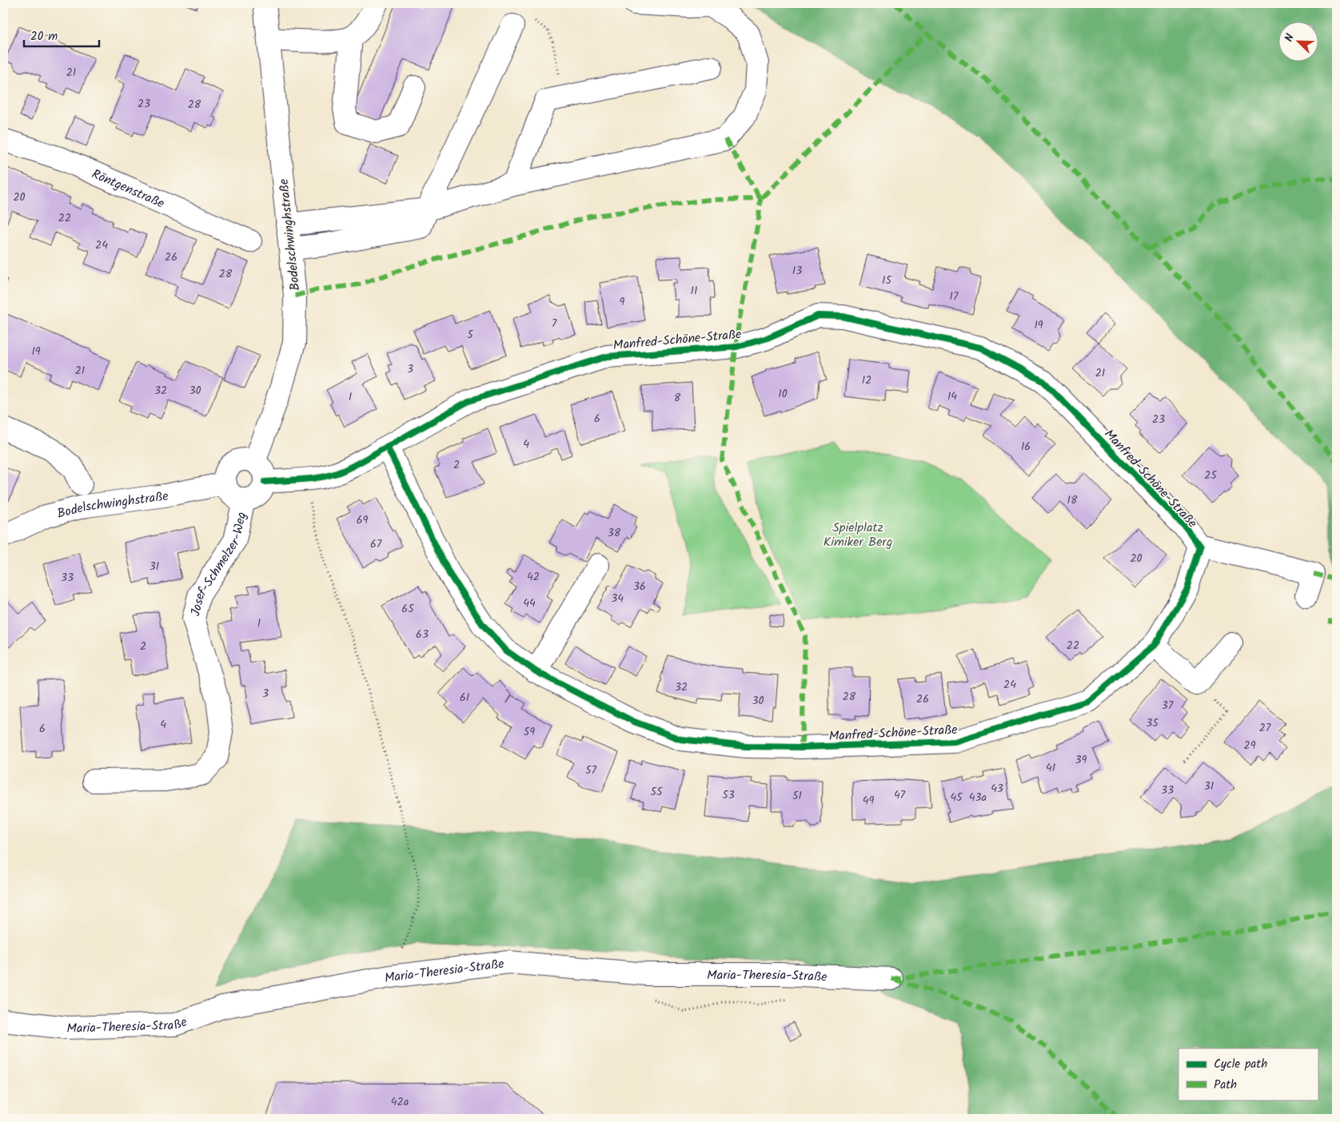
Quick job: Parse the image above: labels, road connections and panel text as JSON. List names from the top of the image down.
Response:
{
  "streets": {
    "street": [
      "Röntgenstraße",
      "Bodelschwinghstraße",
      "Manfred-Schöne-Straße",
      "Josef-Schmelzer-Weg",
      "Maria-Theresia-Straße"
    ]
  },
  "crossings": [
    ["Bodelschwinghstraße", "Manfred-Schöne-Straße"],
    ["Bodelschwinghstraße", "Josef-Schmelzer-Weg"],
    ["Manfred-Schöne-Straße", "Josef-Schmelzer-Weg"]
  ],
  "parks": ["Spielplatz Kimiker Berg"],
  "house_numbers": [
    "21",
    "23",
    "28",
    "20",
    "22",
    "24",
    "26",
    "13",
    "28",
    "15",
    "11",
    "17",
    "9",
    "7",
    "19",
    "5",
    "19",
    "3",
    "21",
    "21",
    "12",
    "32",
    "30",
    "10",
    "14",
    "1",
    "8",
    "6",
    "23",
    "4",
    "16",
    "2",
    "25",
    "18",
    "69",
    "38",
    "67",
    "20",
    "31",
    "42",
    "33",
    "36",
    "34",
    "44",
    "65",
    "1",
    "63",
    "22",
    "2",
    "24",
    "32",
    "3",
    "28",
    "61",
    "26",
    "30",
    "37",
    "35",
    "4",
    "27",
    "6",
    "59",
    "29",
    "39",
    "41",
    "57",
    "31",
    "43",
    "33",
    "55",
    "53",
    "47",
    "51",
    "45",
    "43a",
    "49",
    "42a"
  ],
  "legend": ["Cycle path", "Path"],
  "scale_bar": "20 m",
  "north": "top left"
}
